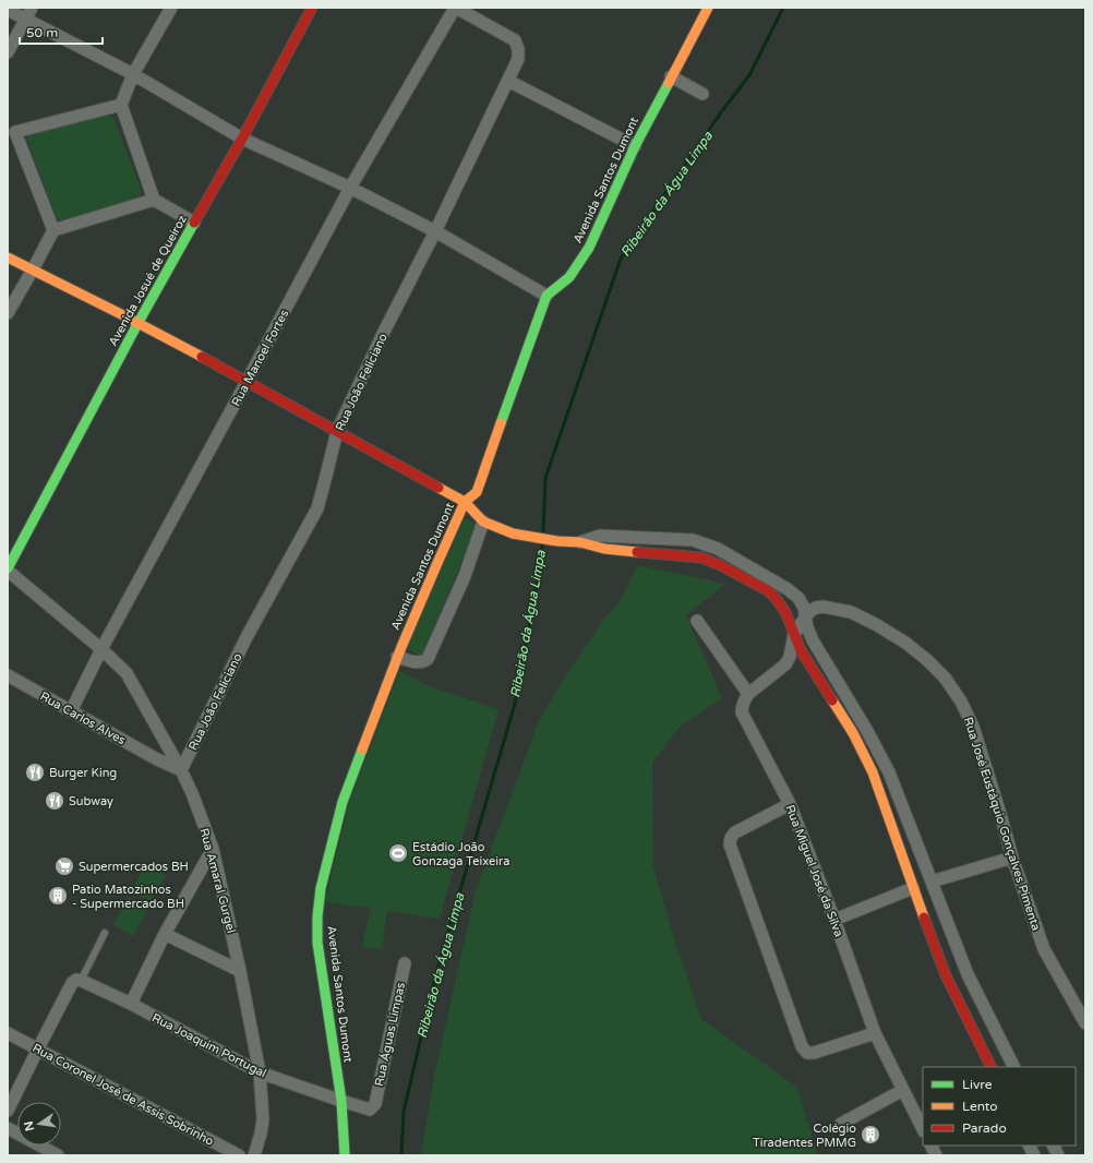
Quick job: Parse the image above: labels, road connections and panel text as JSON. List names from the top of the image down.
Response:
{
  "streets": {
    "street": [
      "Avenida Santos Dumont",
      "Avenida Josué de Queiroz",
      "Rua Manoel Fortes",
      "Rua João Feliciano",
      "Rua Carlos Alves",
      "Rua José Eustáquio Gonçalves Pimenta",
      "Rua Miguel José da Silva",
      "Rua Amaral Gurgel",
      "Rua Águas Limpas",
      "Rua Joaquim Portugal",
      "Rua Coronel José de Assis Sobrinho"
    ]
  },
  "crossings": [
    ["Avenida Santos Dumont", "Rua Joaquim Portugal"],
    ["Avenida Josué de Queiroz", "Rua Amaral Gurgel"],
    ["Rua Manoel Fortes", "Rua João Feliciano"],
    ["Rua Manoel Fortes", "Rua Carlos Alves"],
    ["Rua Manoel Fortes", "Rua Amaral Gurgel"],
    ["Rua João Feliciano", "Rua Carlos Alves"],
    ["Rua João Feliciano", "Rua Amaral Gurgel"],
    ["Rua Carlos Alves", "Rua Amaral Gurgel"],
    ["Rua Amaral Gurgel", "Rua Joaquim Portugal"],
    ["Rua Águas Limpas", "Rua Joaquim Portugal"]
  ],
  "water": ["Ribeirão da Água Limpa"],
  "places": {
    "restaurant": ["Burger King", "Subway"],
    "sports": ["Estádio João Gonzaga Teixeira"],
    "supermarket": ["Supermercados BH"],
    "building": ["Patio Matozinhos - Supermercado BH", "Colégio Tiradentes PMMG"]
  },
  "legend": ["Livre", "Lento", "Parado"],
  "scale_bar": "50 m",
  "north": "left"
}
